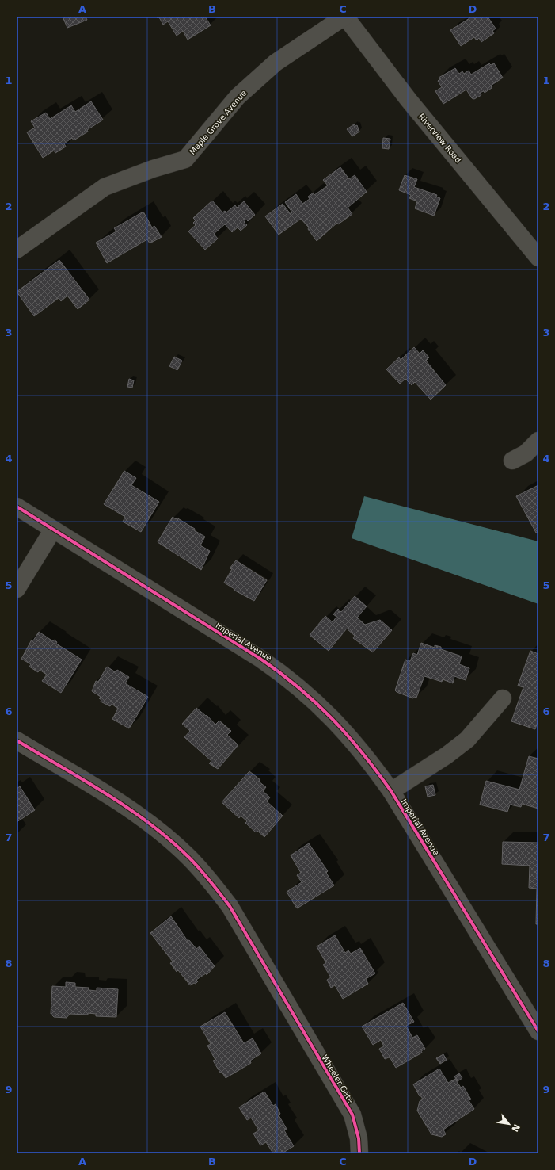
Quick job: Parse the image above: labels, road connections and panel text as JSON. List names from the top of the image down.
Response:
{
  "streets": {
    "street": [
      "Maple Grove Avenue",
      "Riverview Road",
      "Imperial Avenue",
      "Wheeler Gate"
    ]
  },
  "crossings": [
    ["Maple Grove Avenue", "Riverview Road"]
  ],
  "north": "bottom right",
  "grid": {
    "columns": [
      "A",
      "B",
      "C",
      "D"
    ],
    "rows": [
      "1",
      "2",
      "3",
      "4",
      "5",
      "6",
      "7",
      "8",
      "9"
    ]
  }
}
